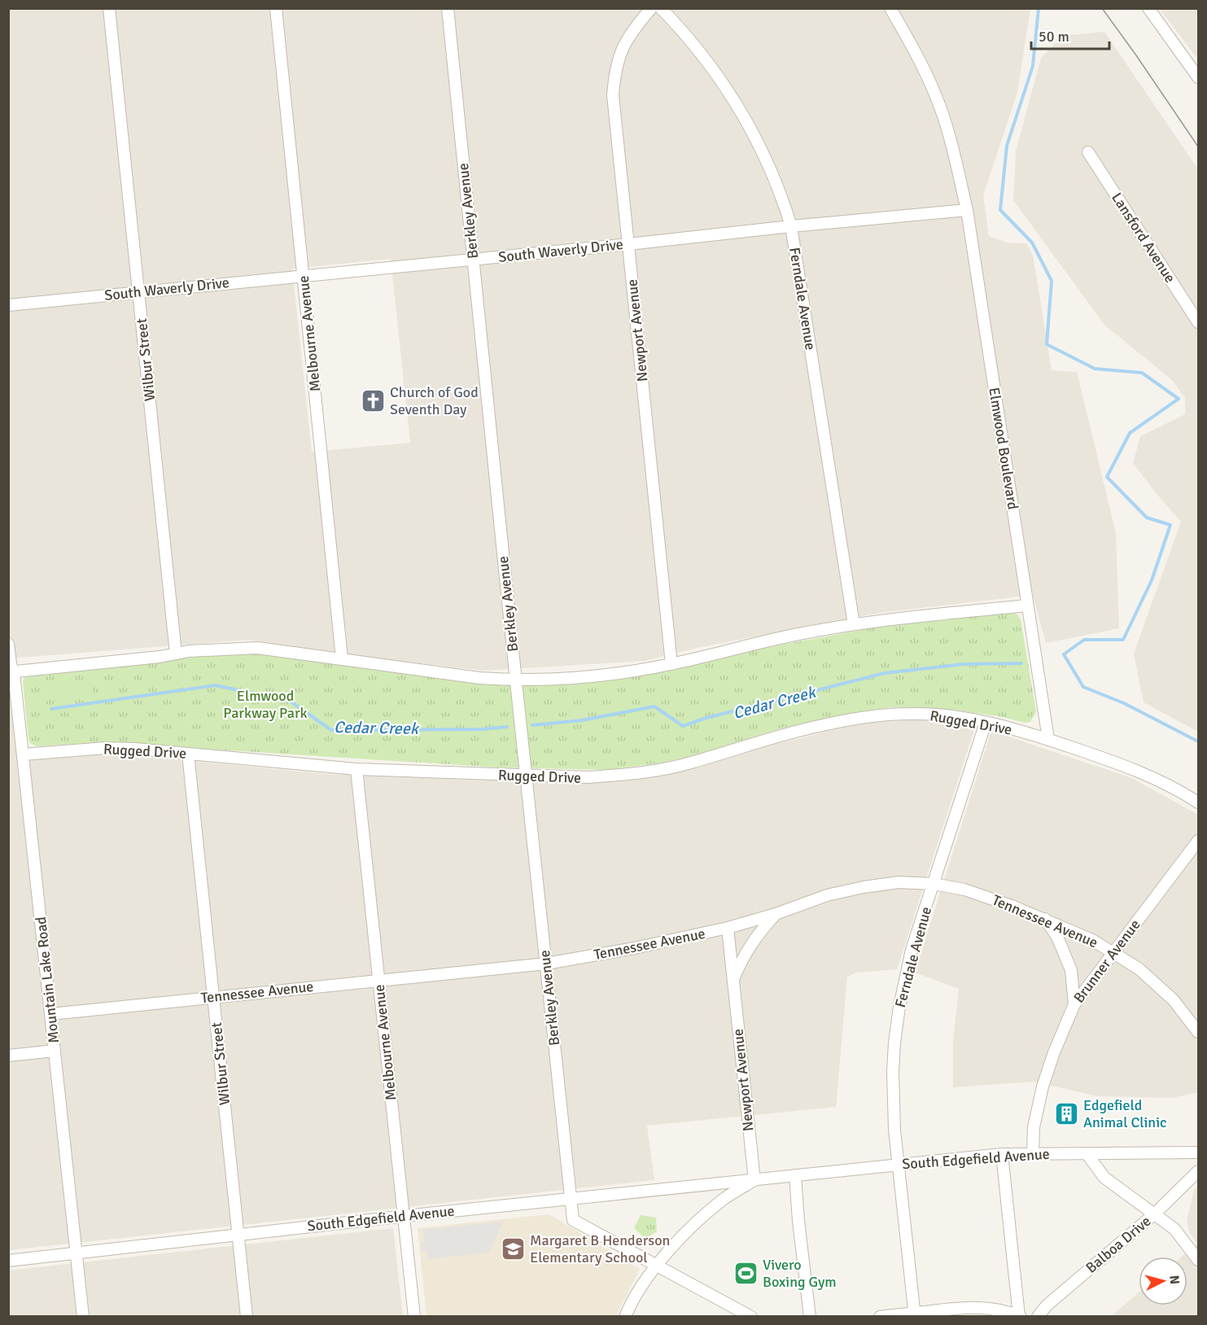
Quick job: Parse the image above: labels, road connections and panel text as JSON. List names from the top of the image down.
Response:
{
  "streets": {
    "street": [
      "Berkley Avenue",
      "Lansford Avenue",
      "South Waverly Drive",
      "Ferndale Avenue",
      "Newport Avenue",
      "Melbourne Avenue",
      "Wilbur Street",
      "Elmwood Boulevard",
      "Rugged Drive",
      "Tennessee Avenue",
      "Brunner Avenue",
      "Mountain Lake Road",
      "South Edgefield Avenue",
      "Balboa Drive"
    ]
  },
  "crossings": [
    ["Berkley Avenue", "South Waverly Drive"],
    ["Berkley Avenue", "Rugged Drive"],
    ["Berkley Avenue", "Tennessee Avenue"],
    ["Berkley Avenue", "South Edgefield Avenue"],
    ["South Waverly Drive", "Ferndale Avenue"],
    ["South Waverly Drive", "Newport Avenue"],
    ["South Waverly Drive", "Melbourne Avenue"],
    ["South Waverly Drive", "Wilbur Street"],
    ["South Waverly Drive", "Elmwood Boulevard"],
    ["Ferndale Avenue", "Rugged Drive"],
    ["Ferndale Avenue", "Tennessee Avenue"],
    ["Ferndale Avenue", "South Edgefield Avenue"],
    ["Newport Avenue", "Tennessee Avenue"],
    ["Newport Avenue", "South Edgefield Avenue"],
    ["Melbourne Avenue", "Rugged Drive"],
    ["Melbourne Avenue", "Tennessee Avenue"],
    ["Melbourne Avenue", "South Edgefield Avenue"],
    ["Wilbur Street", "Rugged Drive"],
    ["Wilbur Street", "Tennessee Avenue"],
    ["Wilbur Street", "South Edgefield Avenue"],
    ["Elmwood Boulevard", "Rugged Drive"],
    ["Rugged Drive", "Mountain Lake Road"],
    ["Tennessee Avenue", "Brunner Avenue"],
    ["Tennessee Avenue", "Mountain Lake Road"],
    ["Brunner Avenue", "South Edgefield Avenue"],
    ["Mountain Lake Road", "South Edgefield Avenue"]
  ],
  "water": ["Cedar Creek"],
  "parks": ["Elmwood Parkway Park"],
  "places": {
    "church": ["Church of God Seventh Day"],
    "building": ["Edgefield Animal Clinic"],
    "school or university": ["Margaret B Henderson Elementary School"],
    "sports": ["Vivero Boxing Gym"]
  },
  "scale_bar": "50 m",
  "north": "right"
}
